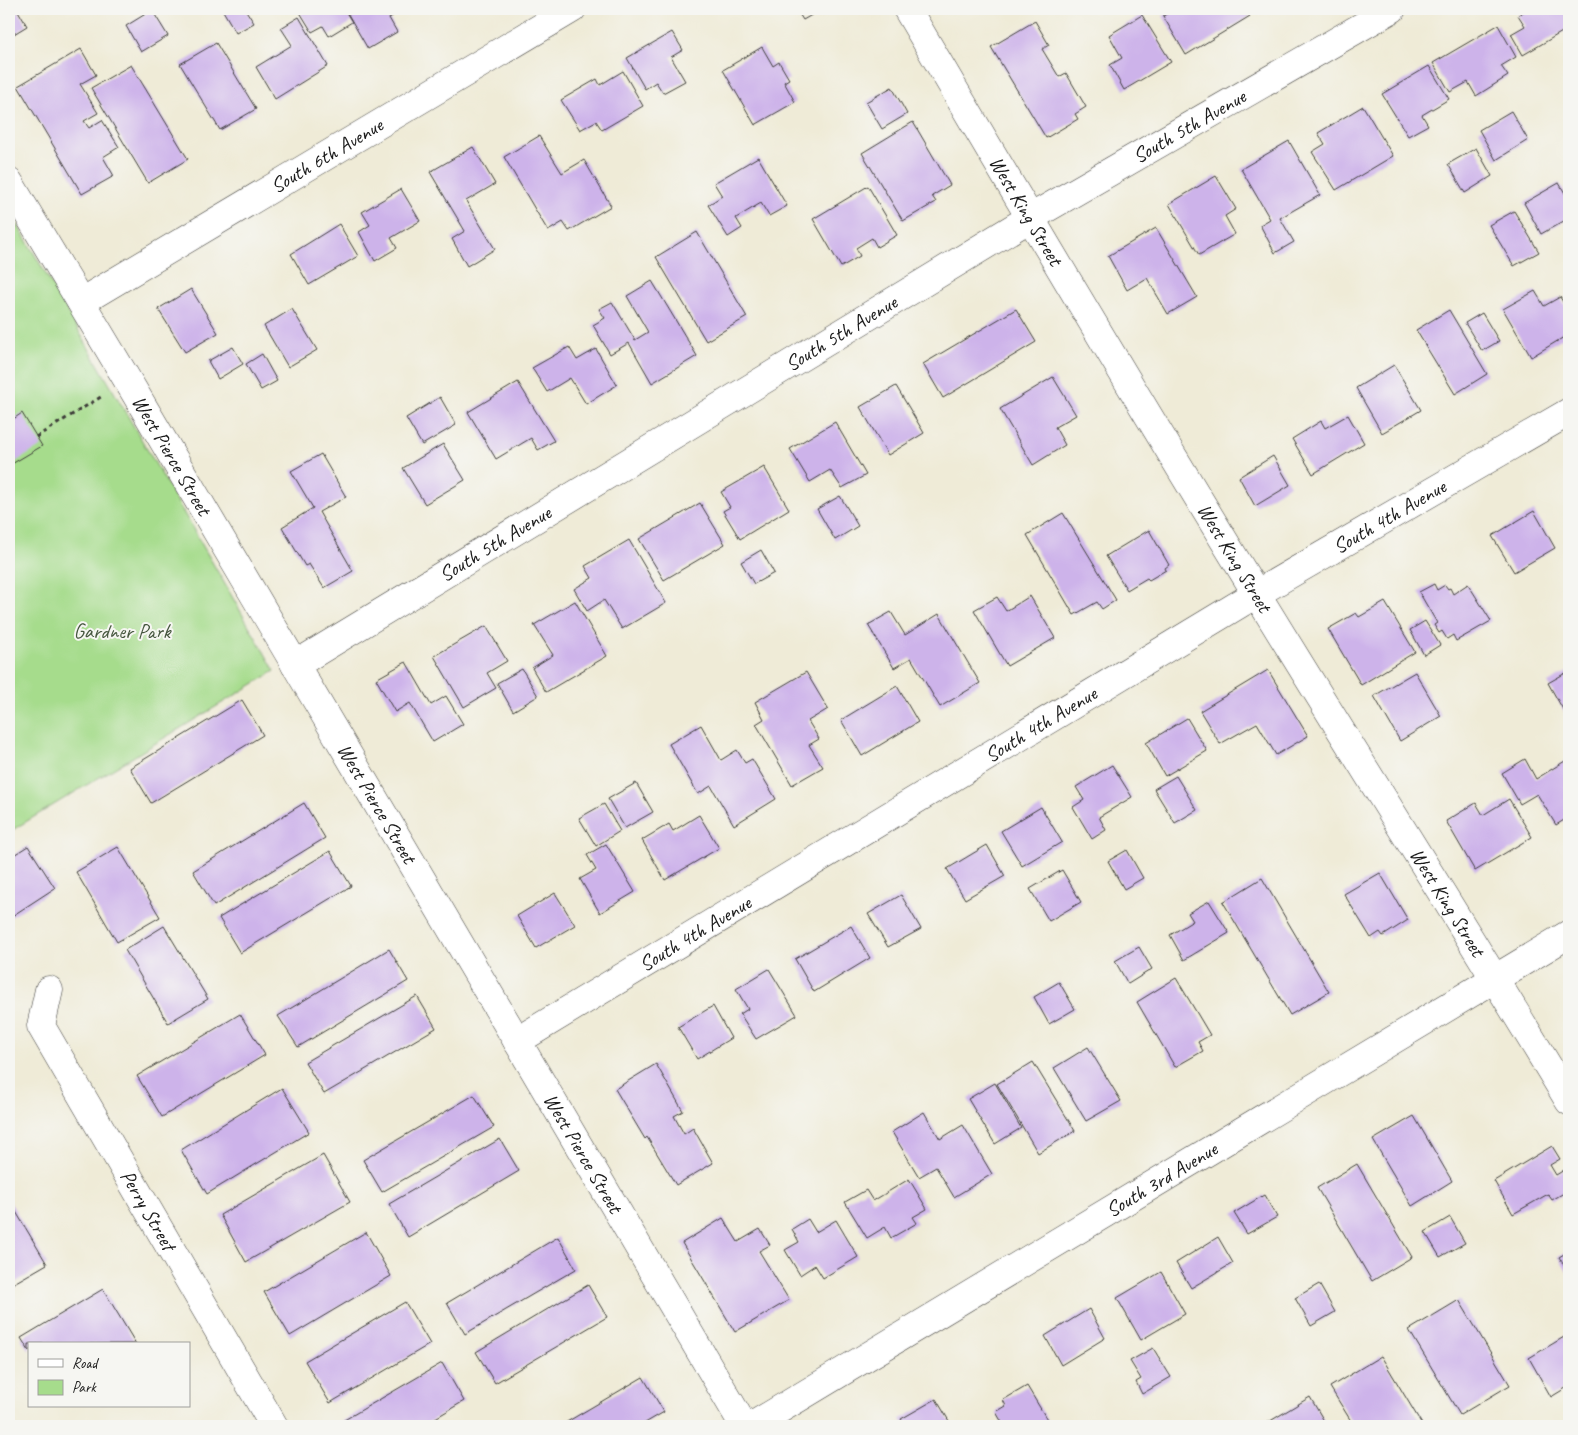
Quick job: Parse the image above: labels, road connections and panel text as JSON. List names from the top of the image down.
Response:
{
  "streets": {
    "street": [
      "South 5th Avenue",
      "South 6th Avenue",
      "West King Street",
      "West Pierce Street",
      "South 4th Avenue",
      "South 3rd Avenue",
      "Perry Street"
    ]
  },
  "crossings": [
    ["South 5th Avenue", "West King Street"],
    ["South 5th Avenue", "West Pierce Street"],
    ["South 6th Avenue", "West Pierce Street"],
    ["West King Street", "South 4th Avenue"],
    ["West King Street", "South 3rd Avenue"],
    ["West Pierce Street", "South 4th Avenue"]
  ],
  "parks": ["Gardner Park"],
  "legend": ["Road", "Park"]
}
